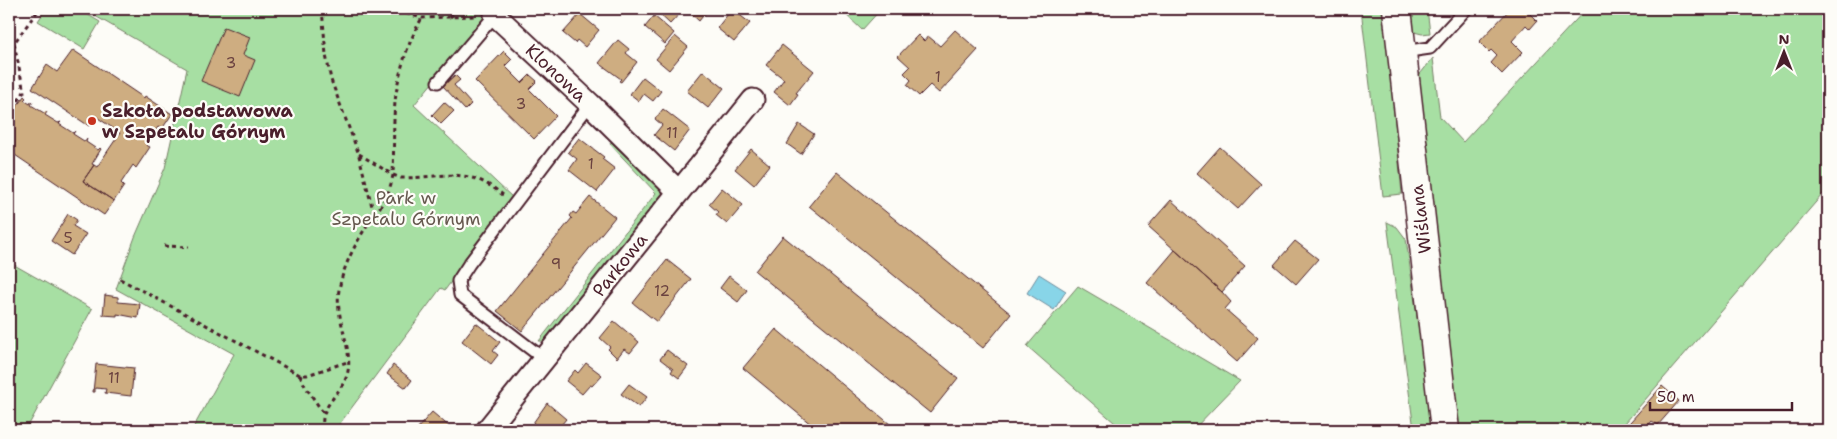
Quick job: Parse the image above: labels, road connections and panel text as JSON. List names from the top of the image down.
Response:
{
  "streets": {
    "main road": ["Wiślana"],
    "street": ["Klonowa", "Parkowa"]
  },
  "crossings": [
    ["Klonowa", "Parkowa"]
  ],
  "parks": ["Park w Szpetalu Górnym"],
  "places": ["Szkoła podstawowa w Szpetalu Górnym"],
  "house_numbers": [
    "3",
    "1",
    "3",
    "11",
    "1",
    "5",
    "9",
    "12",
    "11"
  ],
  "scale_bar": "50 m",
  "north": "top"
}
